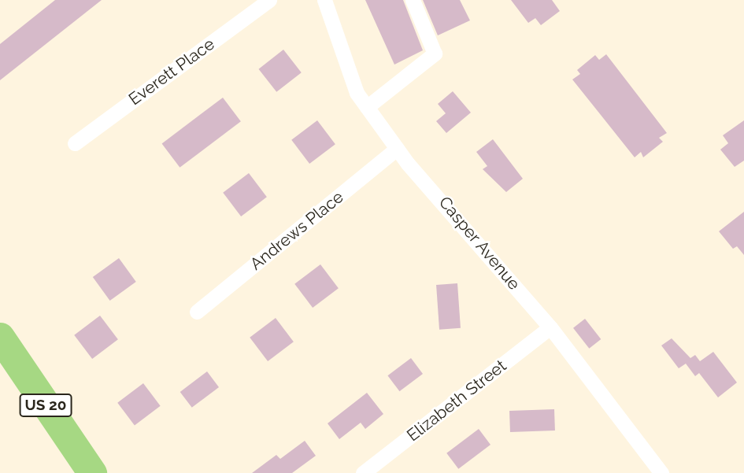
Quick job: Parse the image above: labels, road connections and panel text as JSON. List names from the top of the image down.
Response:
{
  "streets": {
    "highway": ["US 20"],
    "street": [
      "Everett Place",
      "Andrews Place",
      "Casper Avenue",
      "Elizabeth Street"
    ]
  },
  "crossings": [
    ["Andrews Place", "Casper Avenue"],
    ["Casper Avenue", "Elizabeth Street"]
  ]
}
